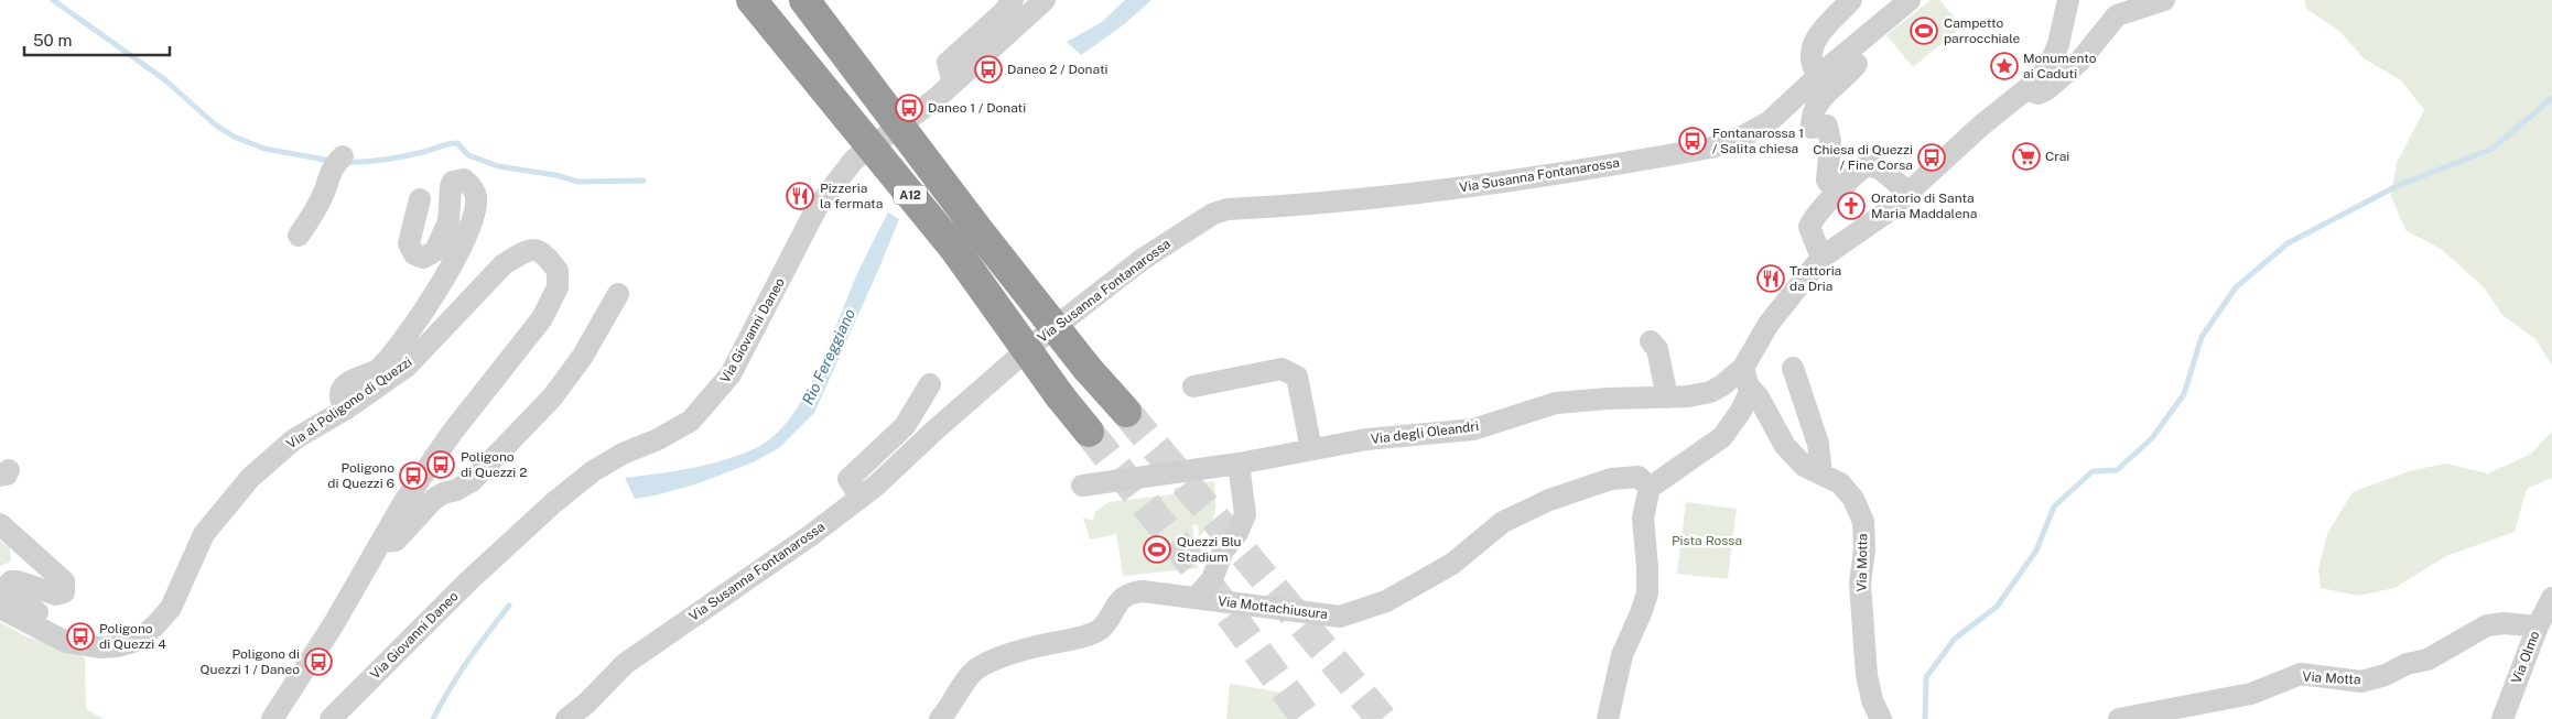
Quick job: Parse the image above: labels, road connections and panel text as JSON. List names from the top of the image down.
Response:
{
  "streets": {
    "highway": ["A12"],
    "street": [
      "Via Susanna Fontanarossa",
      "Via Giovanni Daneo",
      "Via al Poligono di Quezzi",
      "Via degli Oleandri",
      "Via Motta",
      "Via Mottachiusura",
      "Via Olmo"
    ]
  },
  "crossings": [
    ["Via degli Oleandri", "Via Motta"],
    ["Via Motta", "Via Olmo"]
  ],
  "water": ["Rio Fereggiano"],
  "parks": ["Pista Rossa"],
  "places": {
    "sports": ["Campetto parrocchiale", "Quezzi Blu Stadium"],
    "place": ["Monumento ai Caduti"],
    "bus stop": [
      "Daneo 2 / Donati",
      "Daneo 1 / Donati",
      "Fontanarossa 1 / Salita chiesa",
      "Chiesa di Quezzi / Fine Corsa",
      "Poligono di Quezzi 2",
      "Poligono di Quezzi 6",
      "Poligono di Quezzi 4",
      "Poligono di Quezzi 1 / Daneo"
    ],
    "supermarket": ["Crai"],
    "restaurant": ["Pizzeria la fermata", "Trattoria da Dria"],
    "church": ["Oratorio di Santa Maria Maddalena"]
  },
  "scale_bar": "50 m"
}
